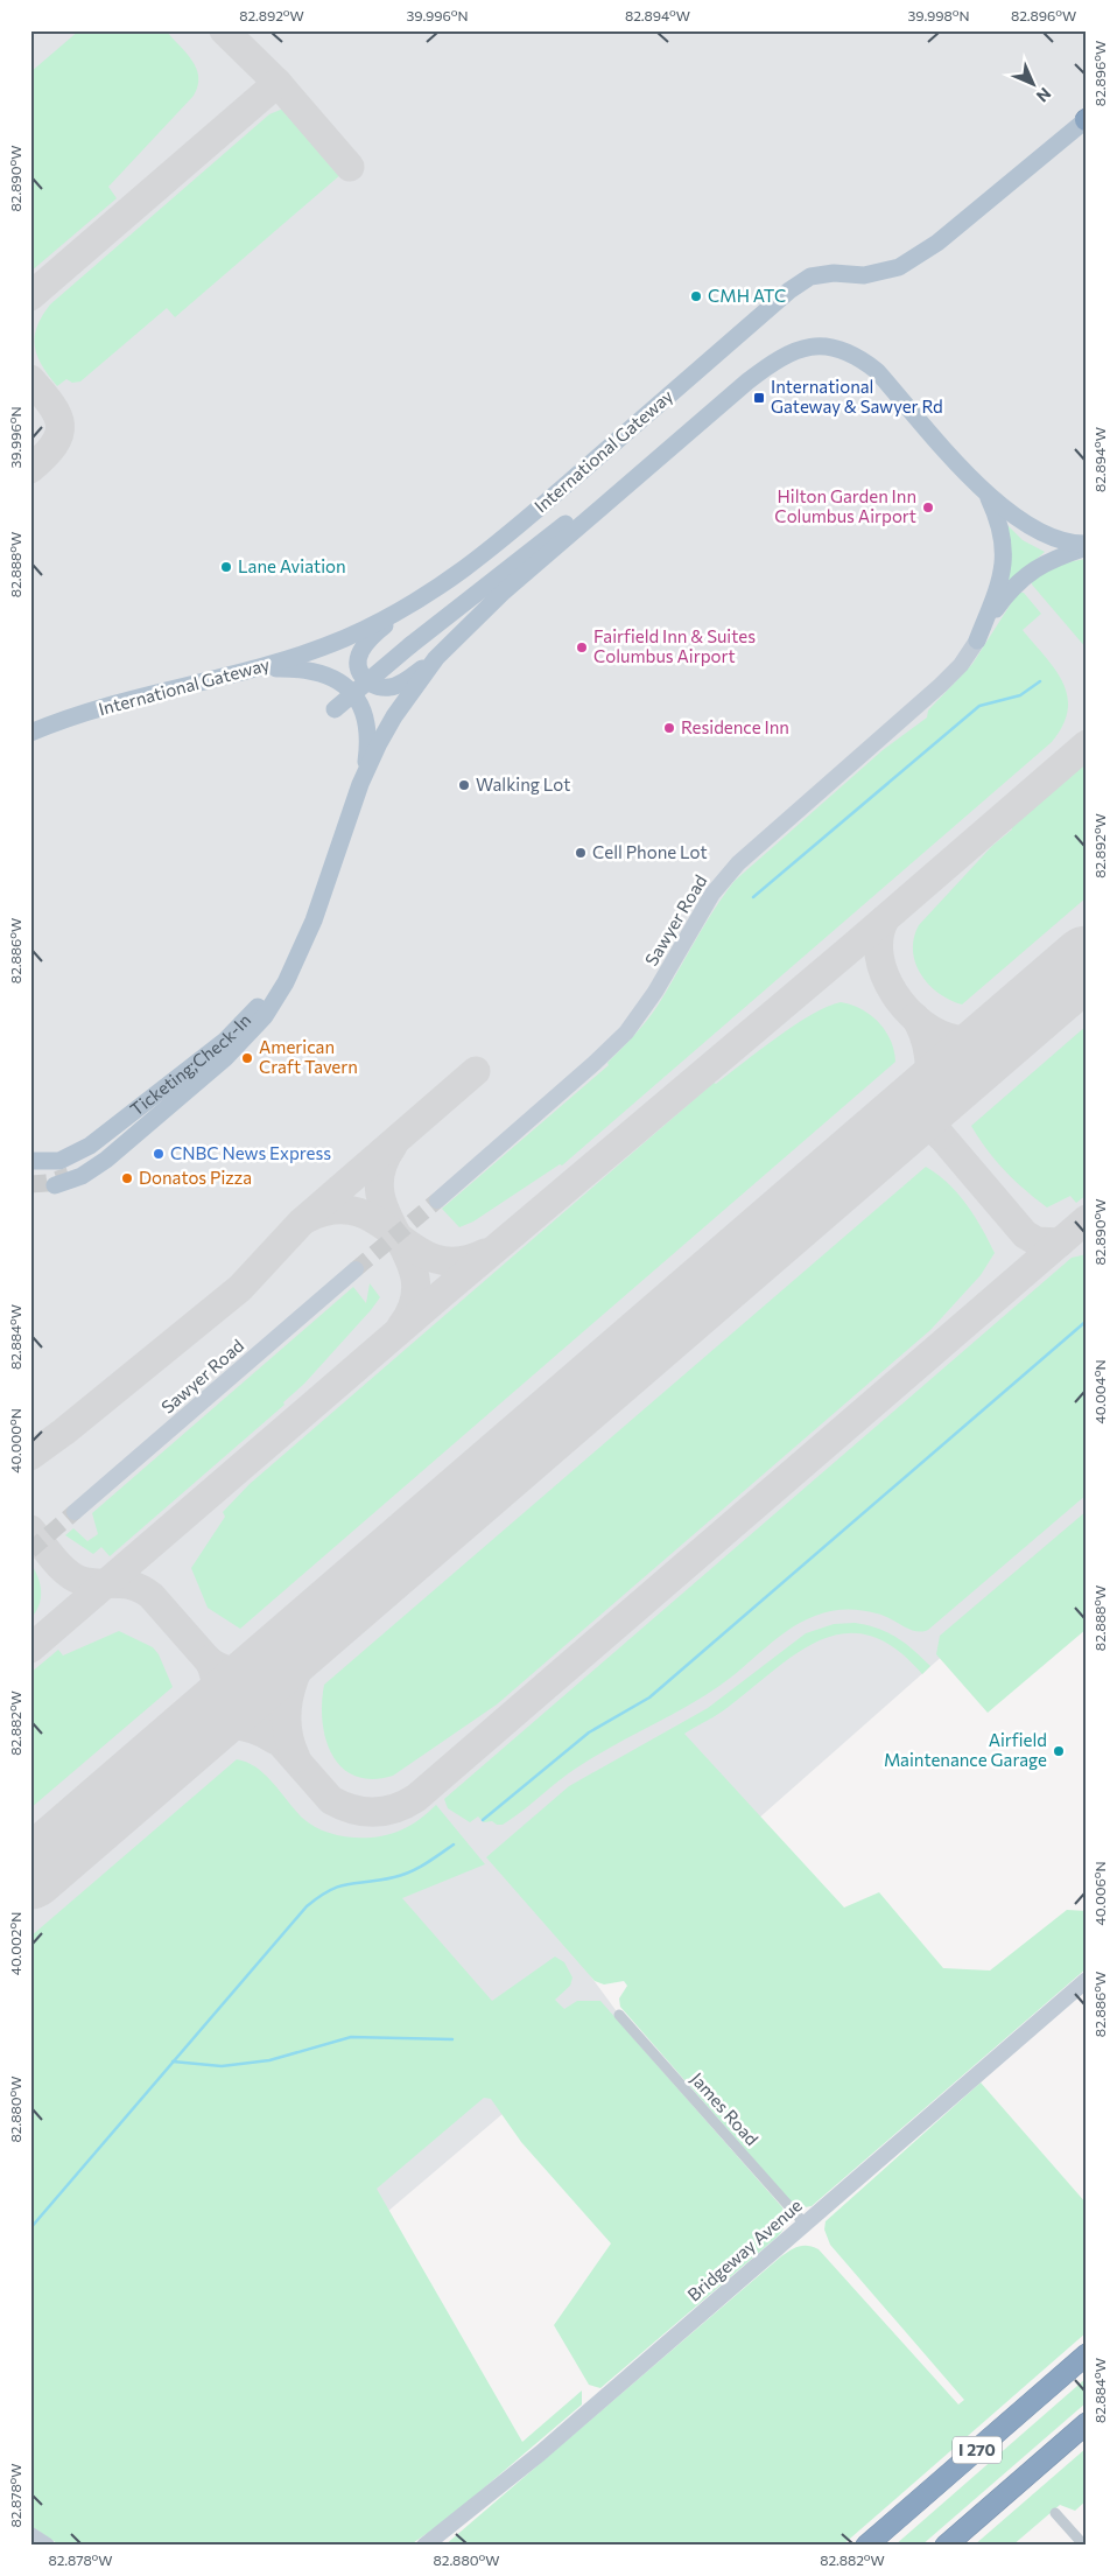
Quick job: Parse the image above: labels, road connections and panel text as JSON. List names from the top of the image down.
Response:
{
  "streets": {
    "highway": ["I 270"],
    "main road": ["International Gateway", "Ticketing;Check-In"],
    "street": ["Sawyer Road", "James Road", "Bridgeway Avenue"]
  },
  "crossings": [
    ["James Road", "Bridgeway Avenue"]
  ],
  "places": {
    "other": [
      "CMH ATC",
      "Hilton Garden Inn Columbus Airport",
      "Lane Aviation",
      "Fairfield Inn & Suites Columbus Airport",
      "Residence Inn",
      "Walking Lot",
      "Cell Phone Lot",
      "American Craft Tavern",
      "CNBC News Express",
      "Donatos Pizza",
      "Airfield Maintenance Garage"
    ],
    "transit": ["International Gateway & Sawyer Rd"]
  },
  "north": "bottom right",
  "coordinates": [
    "82.892°W",
    "39.996°N",
    "82.894°W",
    "39.998°N",
    "82.896°W",
    "82.890°W",
    "82.888°W",
    "82.886°W",
    "82.884°W",
    "40.004°N",
    "40.000°N",
    "82.882°W",
    "40.006°N",
    "40.002°N",
    "82.880°W",
    "82.878°W"
  ]
}
